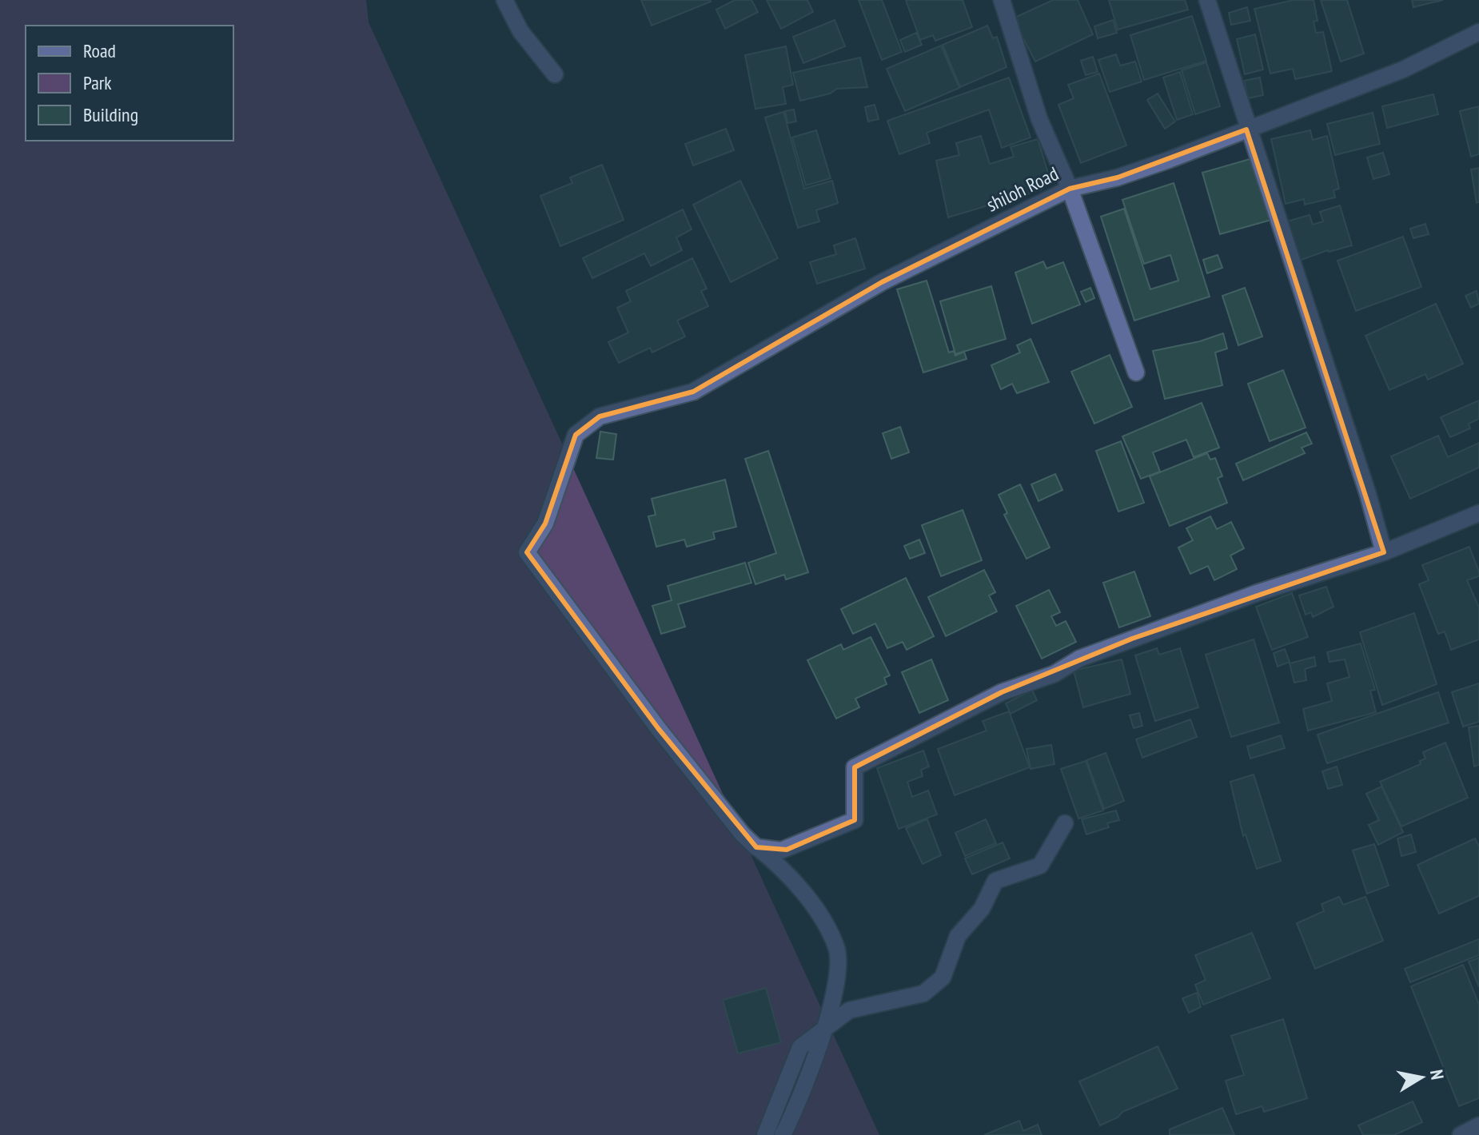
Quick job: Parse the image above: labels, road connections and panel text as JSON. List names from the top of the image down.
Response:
{
  "streets": {
    "street": ["shiloh Road"]
  },
  "legend": ["Road", "Park", "Building"],
  "north": "right"
}
